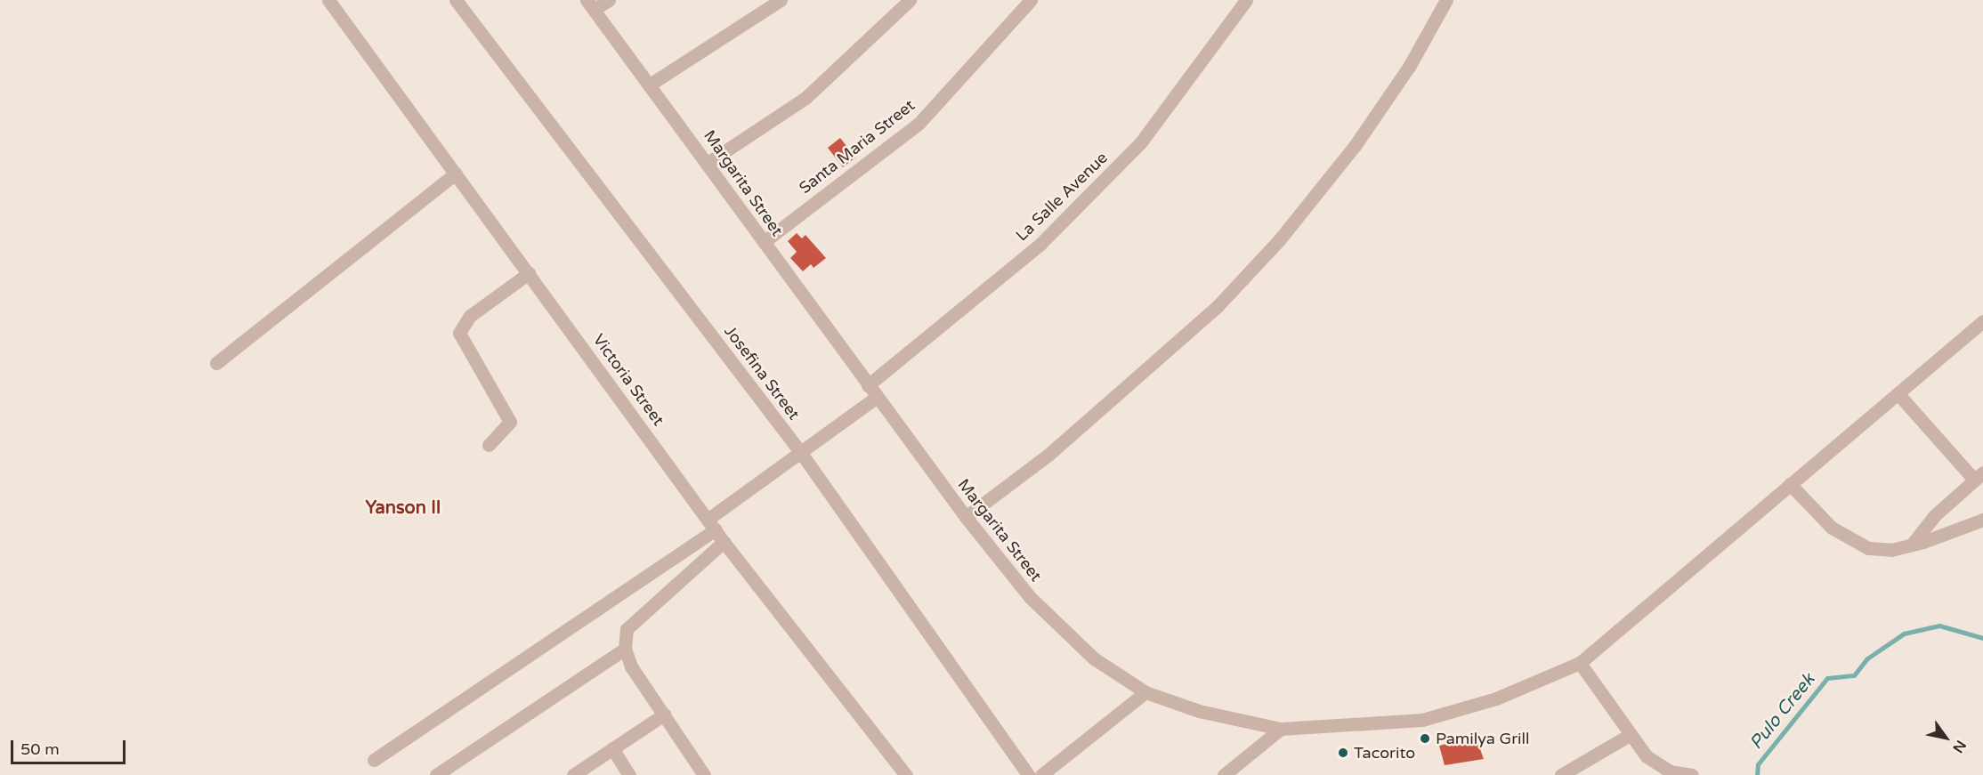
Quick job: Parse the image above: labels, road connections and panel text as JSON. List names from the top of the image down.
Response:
{
  "streets": {
    "street": [
      "Santa Maria Street",
      "Margarita Street",
      "La Salle Avenue",
      "Josefina Street",
      "Victoria Street"
    ]
  },
  "crossings": [
    ["Santa Maria Street", "Margarita Street"],
    ["Margarita Street", "La Salle Avenue"]
  ],
  "districts": ["Yanson II"],
  "water": ["Pulo Creek"],
  "places": ["Pamilya Grill", "Tacorito"],
  "scale_bar": "50 m",
  "north": "bottom right"
}
